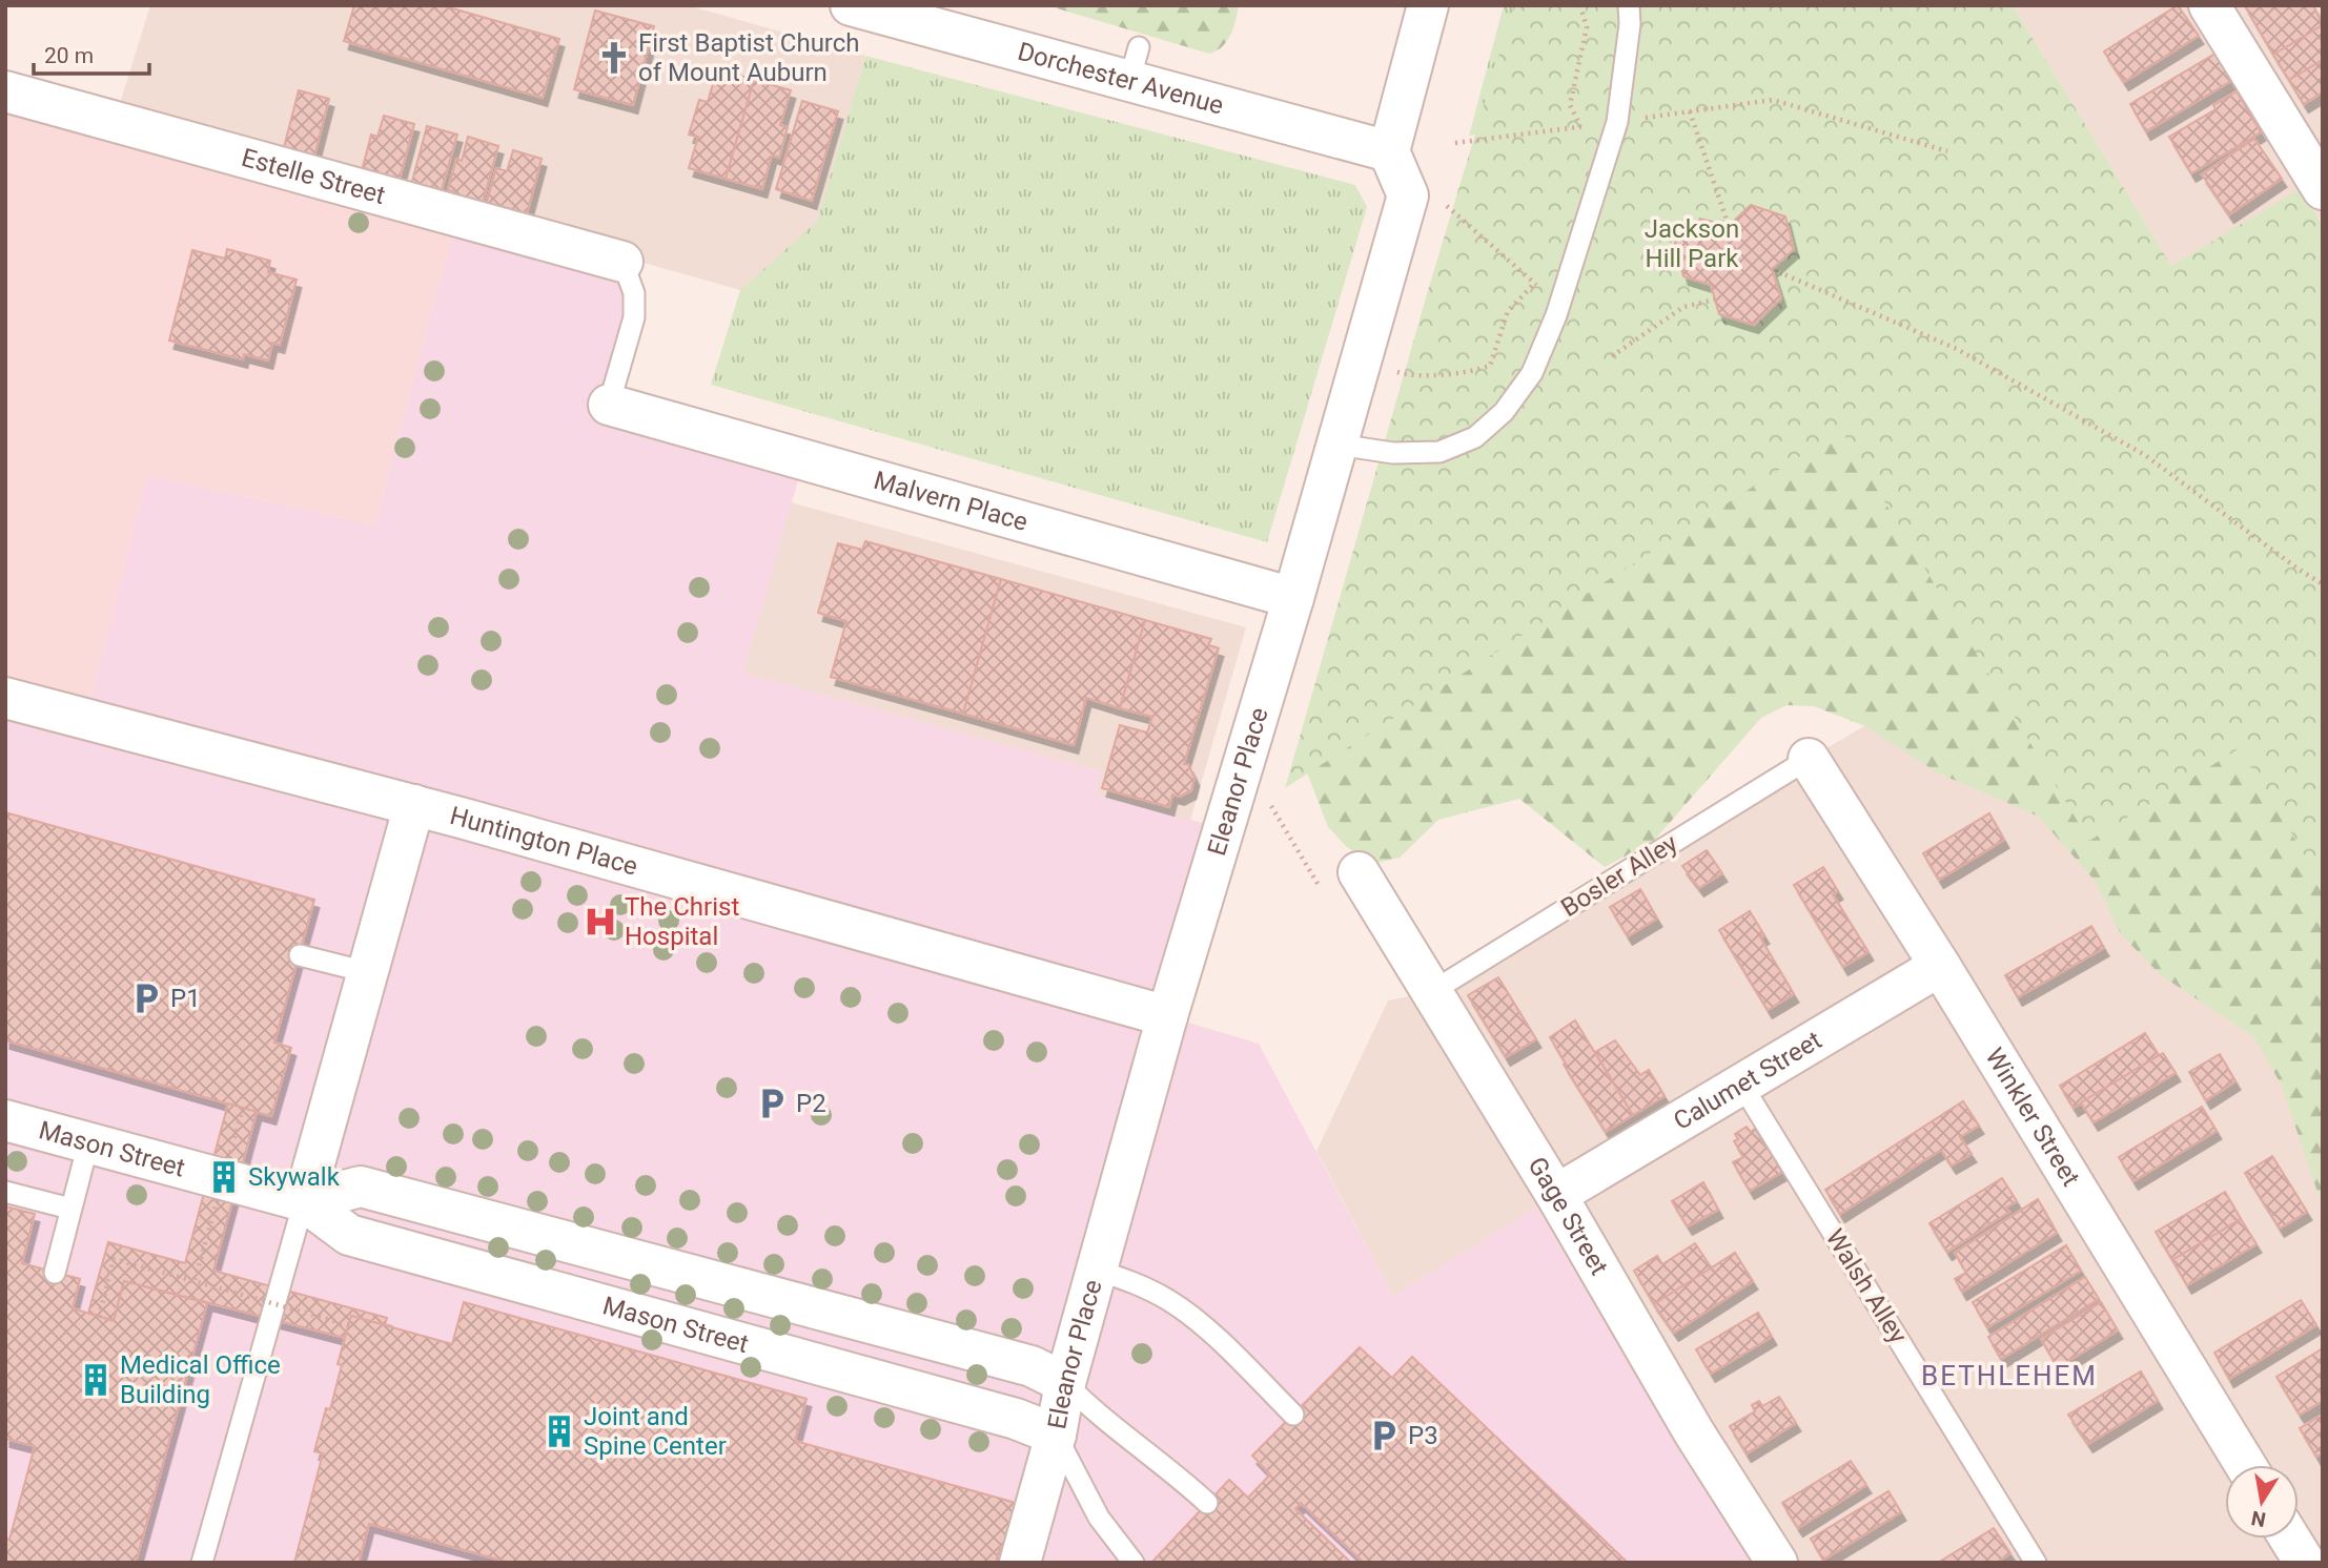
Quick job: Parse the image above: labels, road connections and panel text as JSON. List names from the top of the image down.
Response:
{
  "streets": {
    "street": [
      "Dorchester Avenue",
      "Estelle Street",
      "Malvern Place",
      "Eleanor Place",
      "Huntington Place",
      "Calumet Street",
      "Winkler Street",
      "Mason Street",
      "Gage Street"
    ],
    "lane": ["Bosler Alley", "Walsh Alley"]
  },
  "crossings": [
    ["Dorchester Avenue", "Eleanor Place"],
    ["Malvern Place", "Eleanor Place"],
    ["Eleanor Place", "Huntington Place"],
    ["Eleanor Place", "Mason Street"],
    ["Bosler Alley", "Winkler Street"],
    ["Bosler Alley", "Gage Street"],
    ["Calumet Street", "Winkler Street"],
    ["Calumet Street", "Gage Street"],
    ["Calumet Street", "Walsh Alley"]
  ],
  "districts": ["BETHLEHEM"],
  "parks": ["Jackson Hill Park"],
  "places": {
    "church": ["First Baptist Church of Mount Auburn"],
    "hospital": ["The Christ Hospital"],
    "parking": ["P1", "P2", "P3"],
    "building": ["Skywalk", "Medical Office Building", "Joint and Spine Center"]
  },
  "scale_bar": "20 m",
  "north": "bottom"
}
